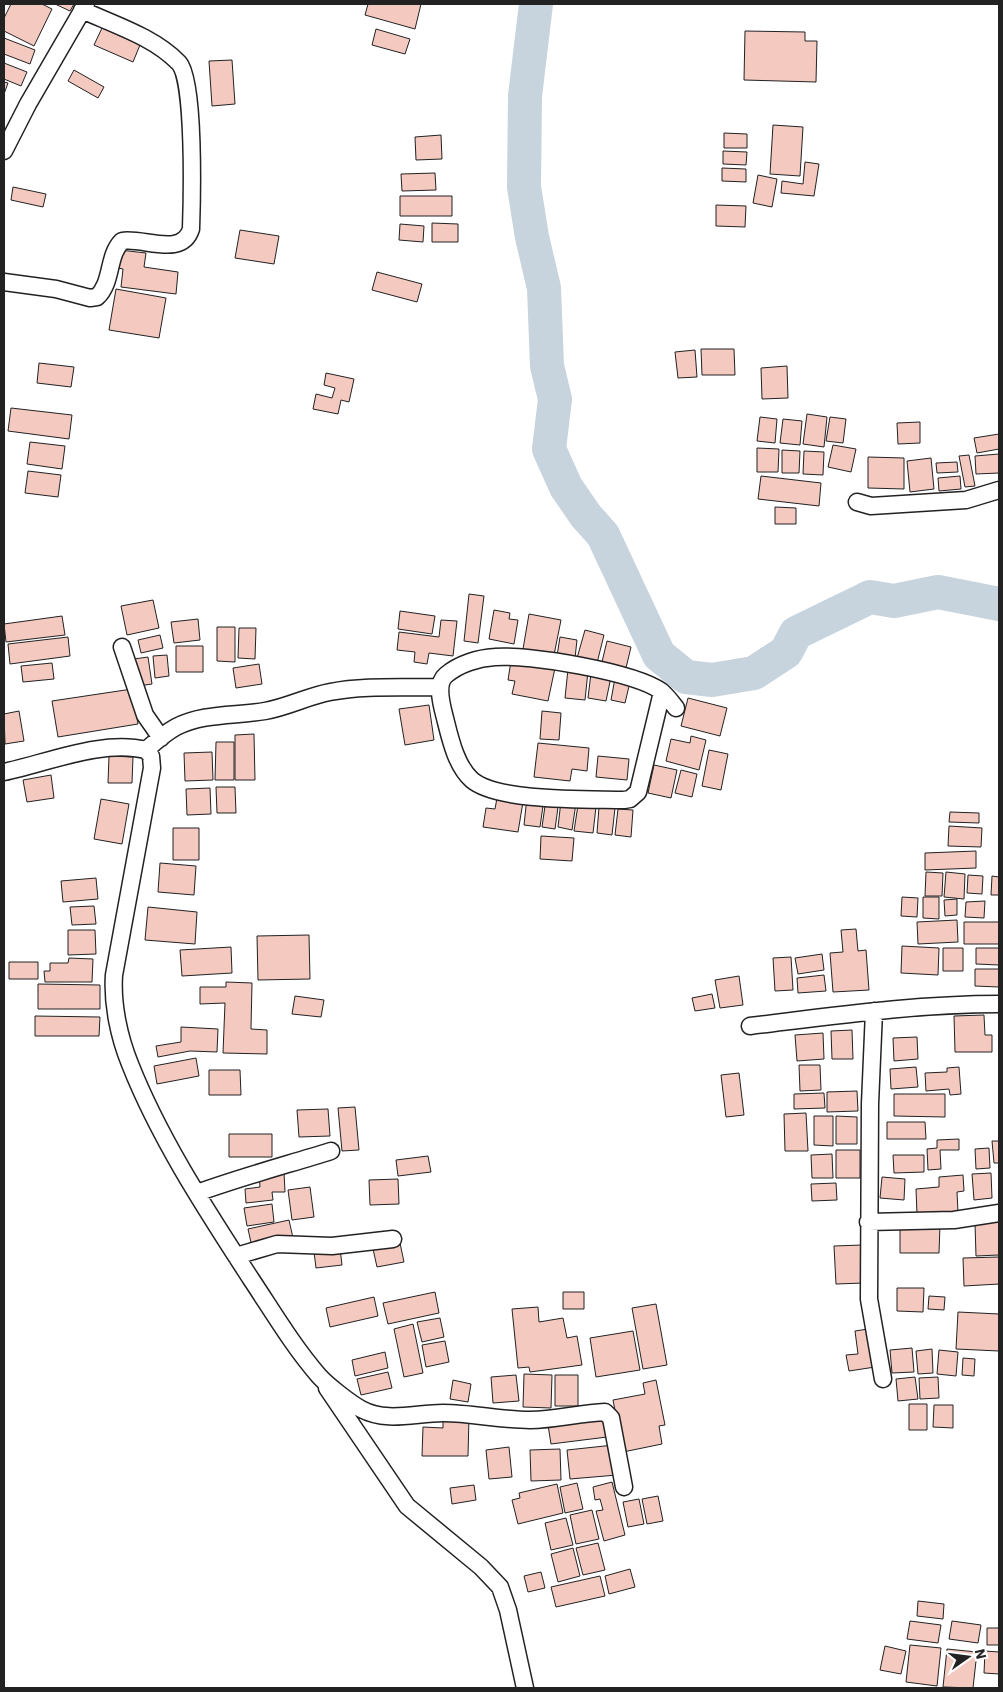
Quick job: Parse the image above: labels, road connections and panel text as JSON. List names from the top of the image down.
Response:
{
  "north": "right"
}
